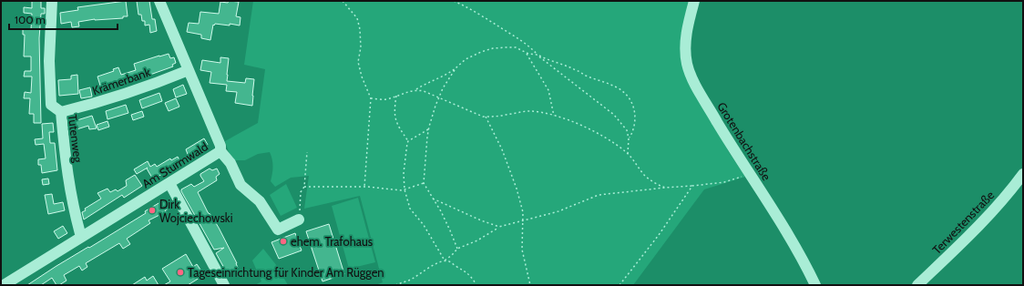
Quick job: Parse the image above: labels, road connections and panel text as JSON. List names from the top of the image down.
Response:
{
  "streets": {
    "street": [
      "Krämerbank",
      "Tutenweg",
      "Grotenbachstraße",
      "Am Sturmwald",
      "Terwestenstraße"
    ]
  },
  "crossings": [
    ["Krämerbank", "Tutenweg"],
    ["Krämerbank", "Am Sturmwald"],
    ["Tutenweg", "Am Sturmwald"]
  ],
  "places": ["Dirk Wojciechowski", "ehem. Trafohaus", "Tageseinrichtung für Kinder Am Rüggen"],
  "scale_bar": "100 m"
}
